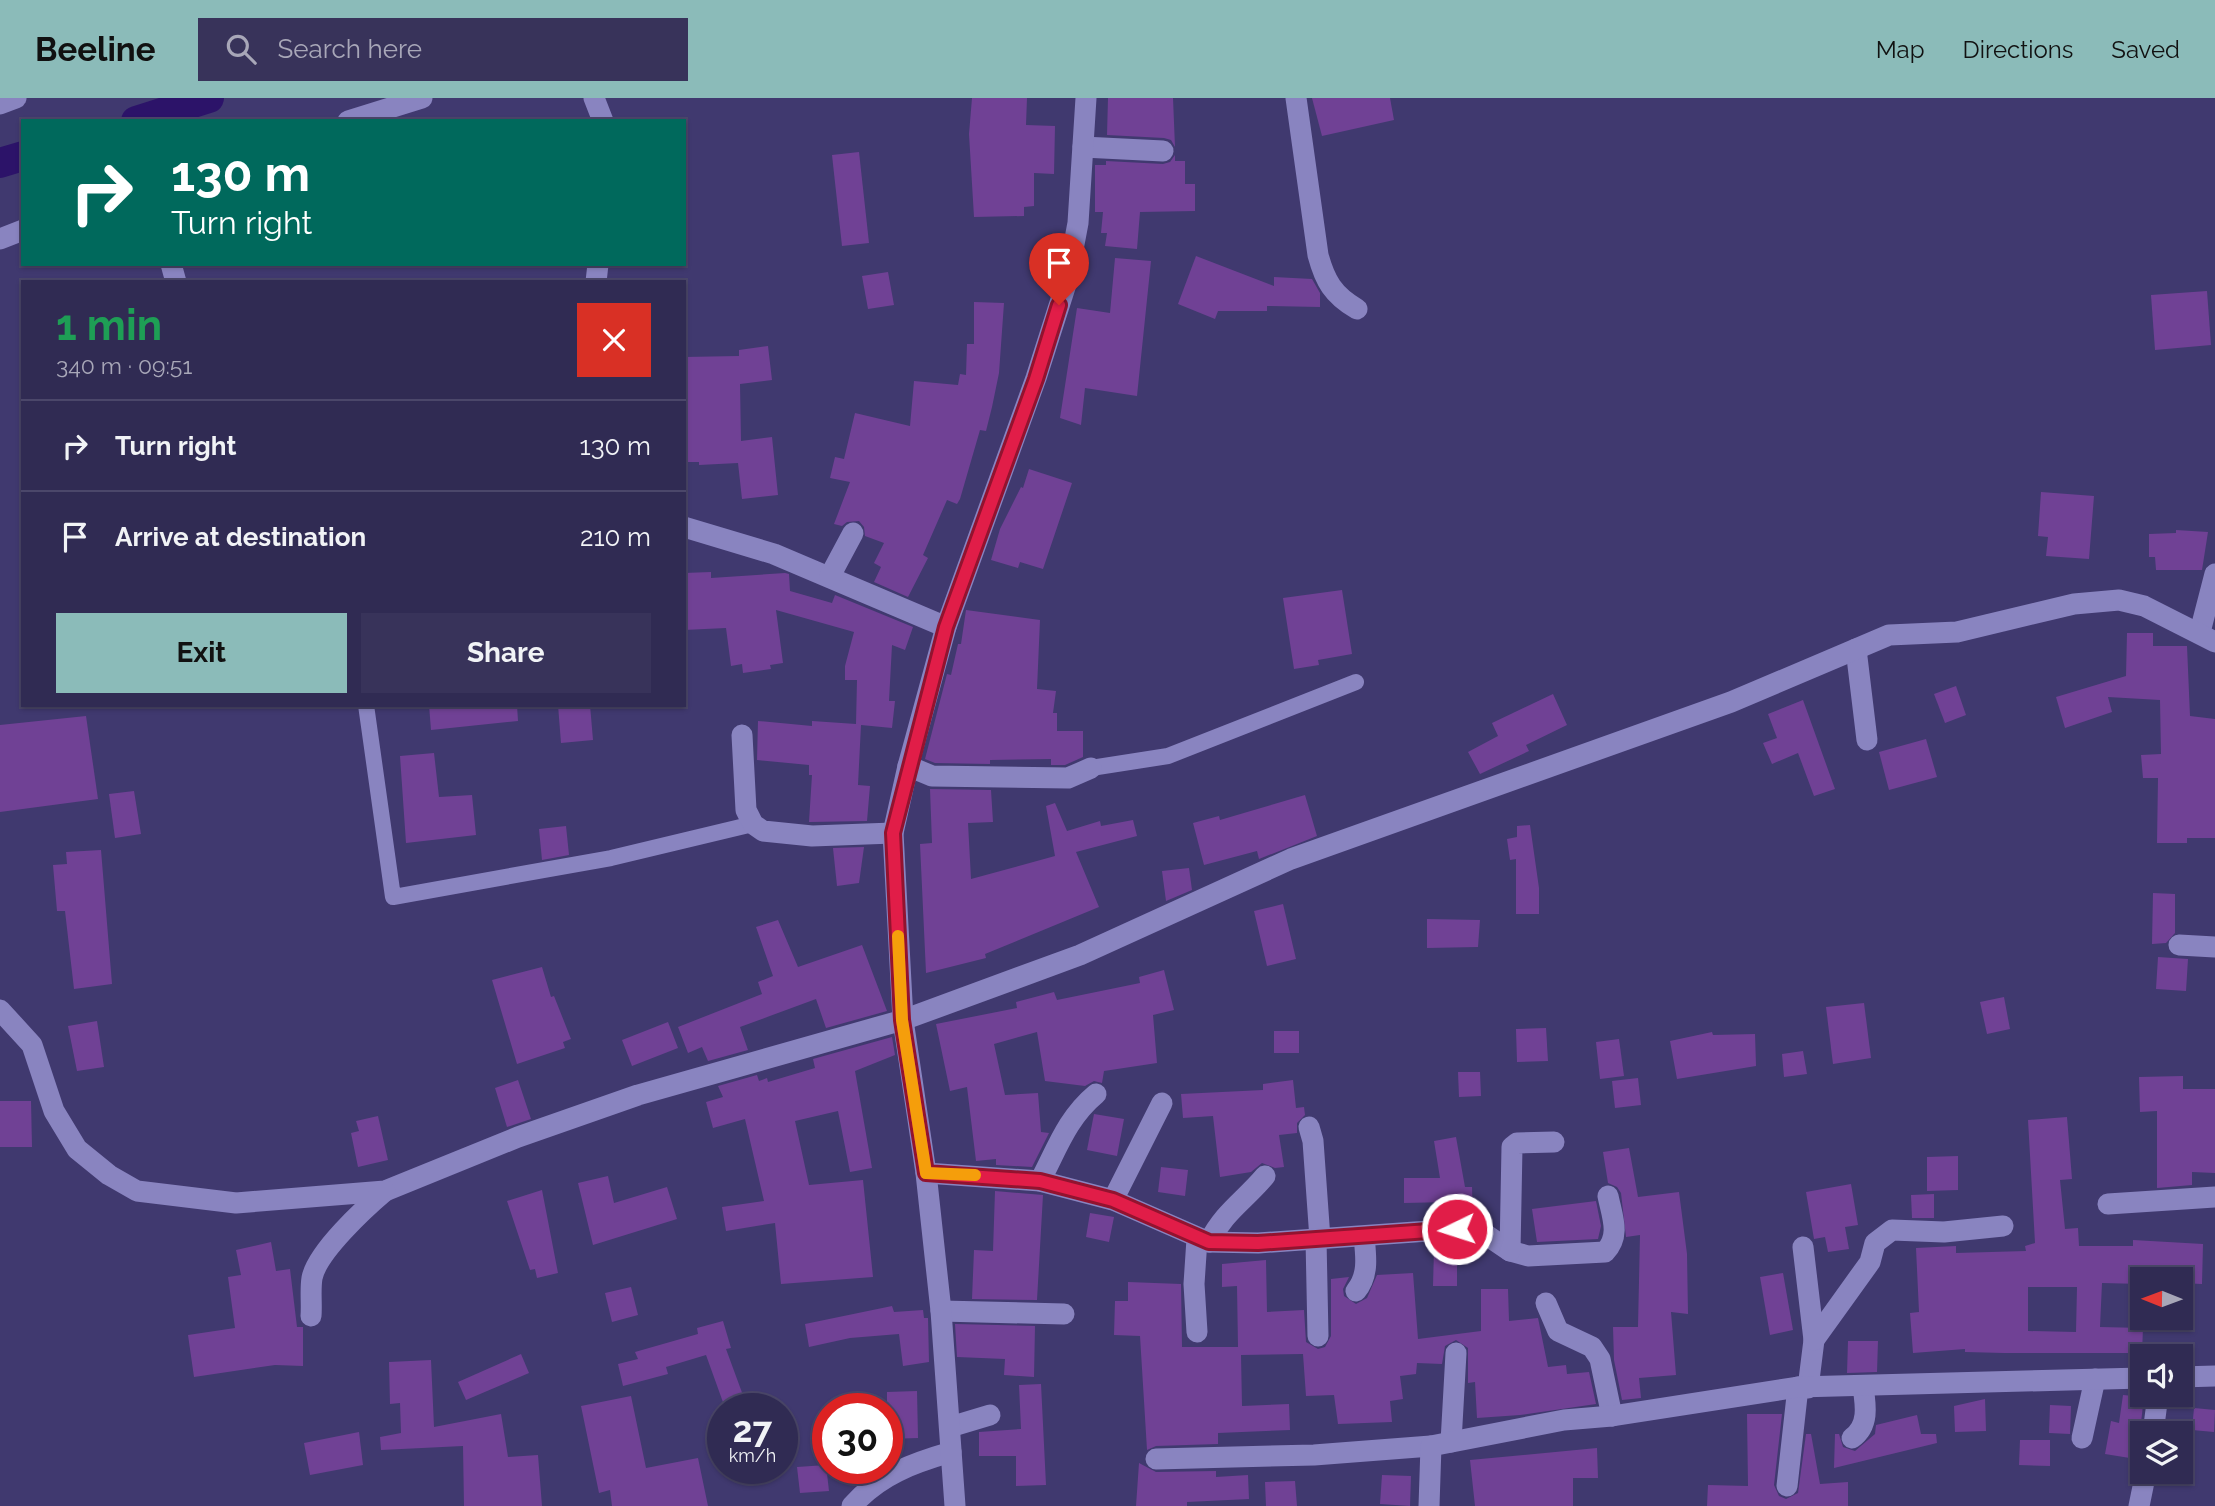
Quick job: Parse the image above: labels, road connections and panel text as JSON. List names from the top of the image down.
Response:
{
  "north": "left",
  "page": {
    "header": "Beeline",
    "search": "Search here",
    "nav": ["Map", "Directions", "Saved"],
    "turn": ["130 m", "Turn right"],
    "heading": ["1 min", "340 m · 09:51"],
    "list": [
      {
        "name": "Turn right",
        "value": "130 m"
      },
      {
        "name": "Arrive at destination",
        "value": "210 m"
      }
    ],
    "buttons": ["Exit", "Share"],
    "speed": "27 km/h",
    "limit": "30"
  }
}
